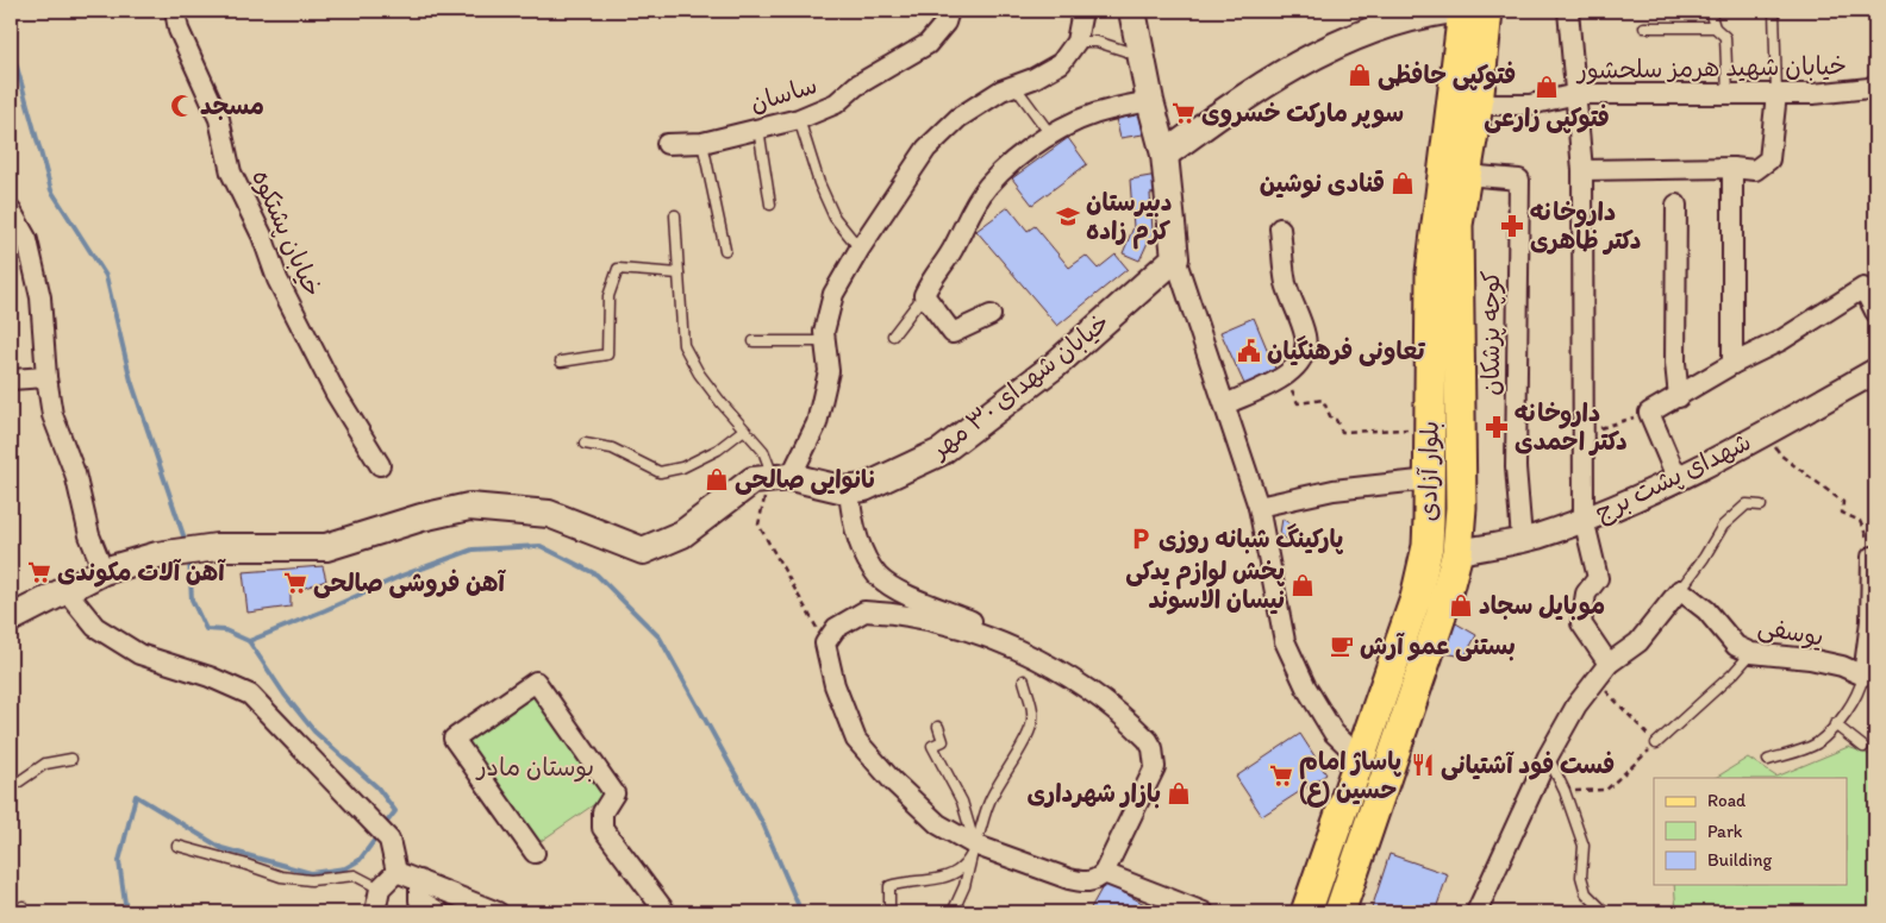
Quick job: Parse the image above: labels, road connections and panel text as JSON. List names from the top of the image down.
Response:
{
  "streets": {
    "main road": ["خیابان شهدای ۳۰ مهر", "بلوار آزادی"],
    "street": [
      "خیابان شهید هرمز سلحشور",
      "ساسان",
      "خیابان پشتکوه",
      "کوچه پزشکان",
      "شهدای پشت برج",
      "یوسفی"
    ]
  },
  "crossings": [
    ["خیابان شهید هرمز سلحشور", "بلوار آزادی"],
    ["کوچه پزشکان", "بلوار آزادی"],
    ["کوچه پزشکان", "شهدای پشت برج"],
    ["بلوار آزادی", "شهدای پشت برج"]
  ],
  "parks": ["بوستان مادر"],
  "places": {
    "shop": [
      "فتوکپی حافظی",
      "فتوکپی زارعی",
      "قنادی نوشین",
      "نانوایی صالحی",
      "پخش لوازم یدکی نیسان الاسوند",
      "موبایل سجاد",
      "بازار شهرداری"
    ],
    "mosque": ["مسجد"],
    "supermarket": [
      "سوپر مارکت خسروی",
      "آهن آلات مکوندی",
      "آهن فروشی صالحی",
      "پاساژ امام حسین (ع)"
    ],
    "school or university": ["دبیرستان کرم زاده"],
    "pharmacy": ["داروخانه دکتر ظاهری", "داروخانه دکتر احمدی"],
    "public building": ["تعاونی فرهنگیان"],
    "parking": ["پارکینگ شبانه روزی"],
    "cafe": ["بستنی عمو آرش"],
    "restaurant": ["فست فود آشتیانی"]
  },
  "legend": ["Road", "Park", "Building"]
}
